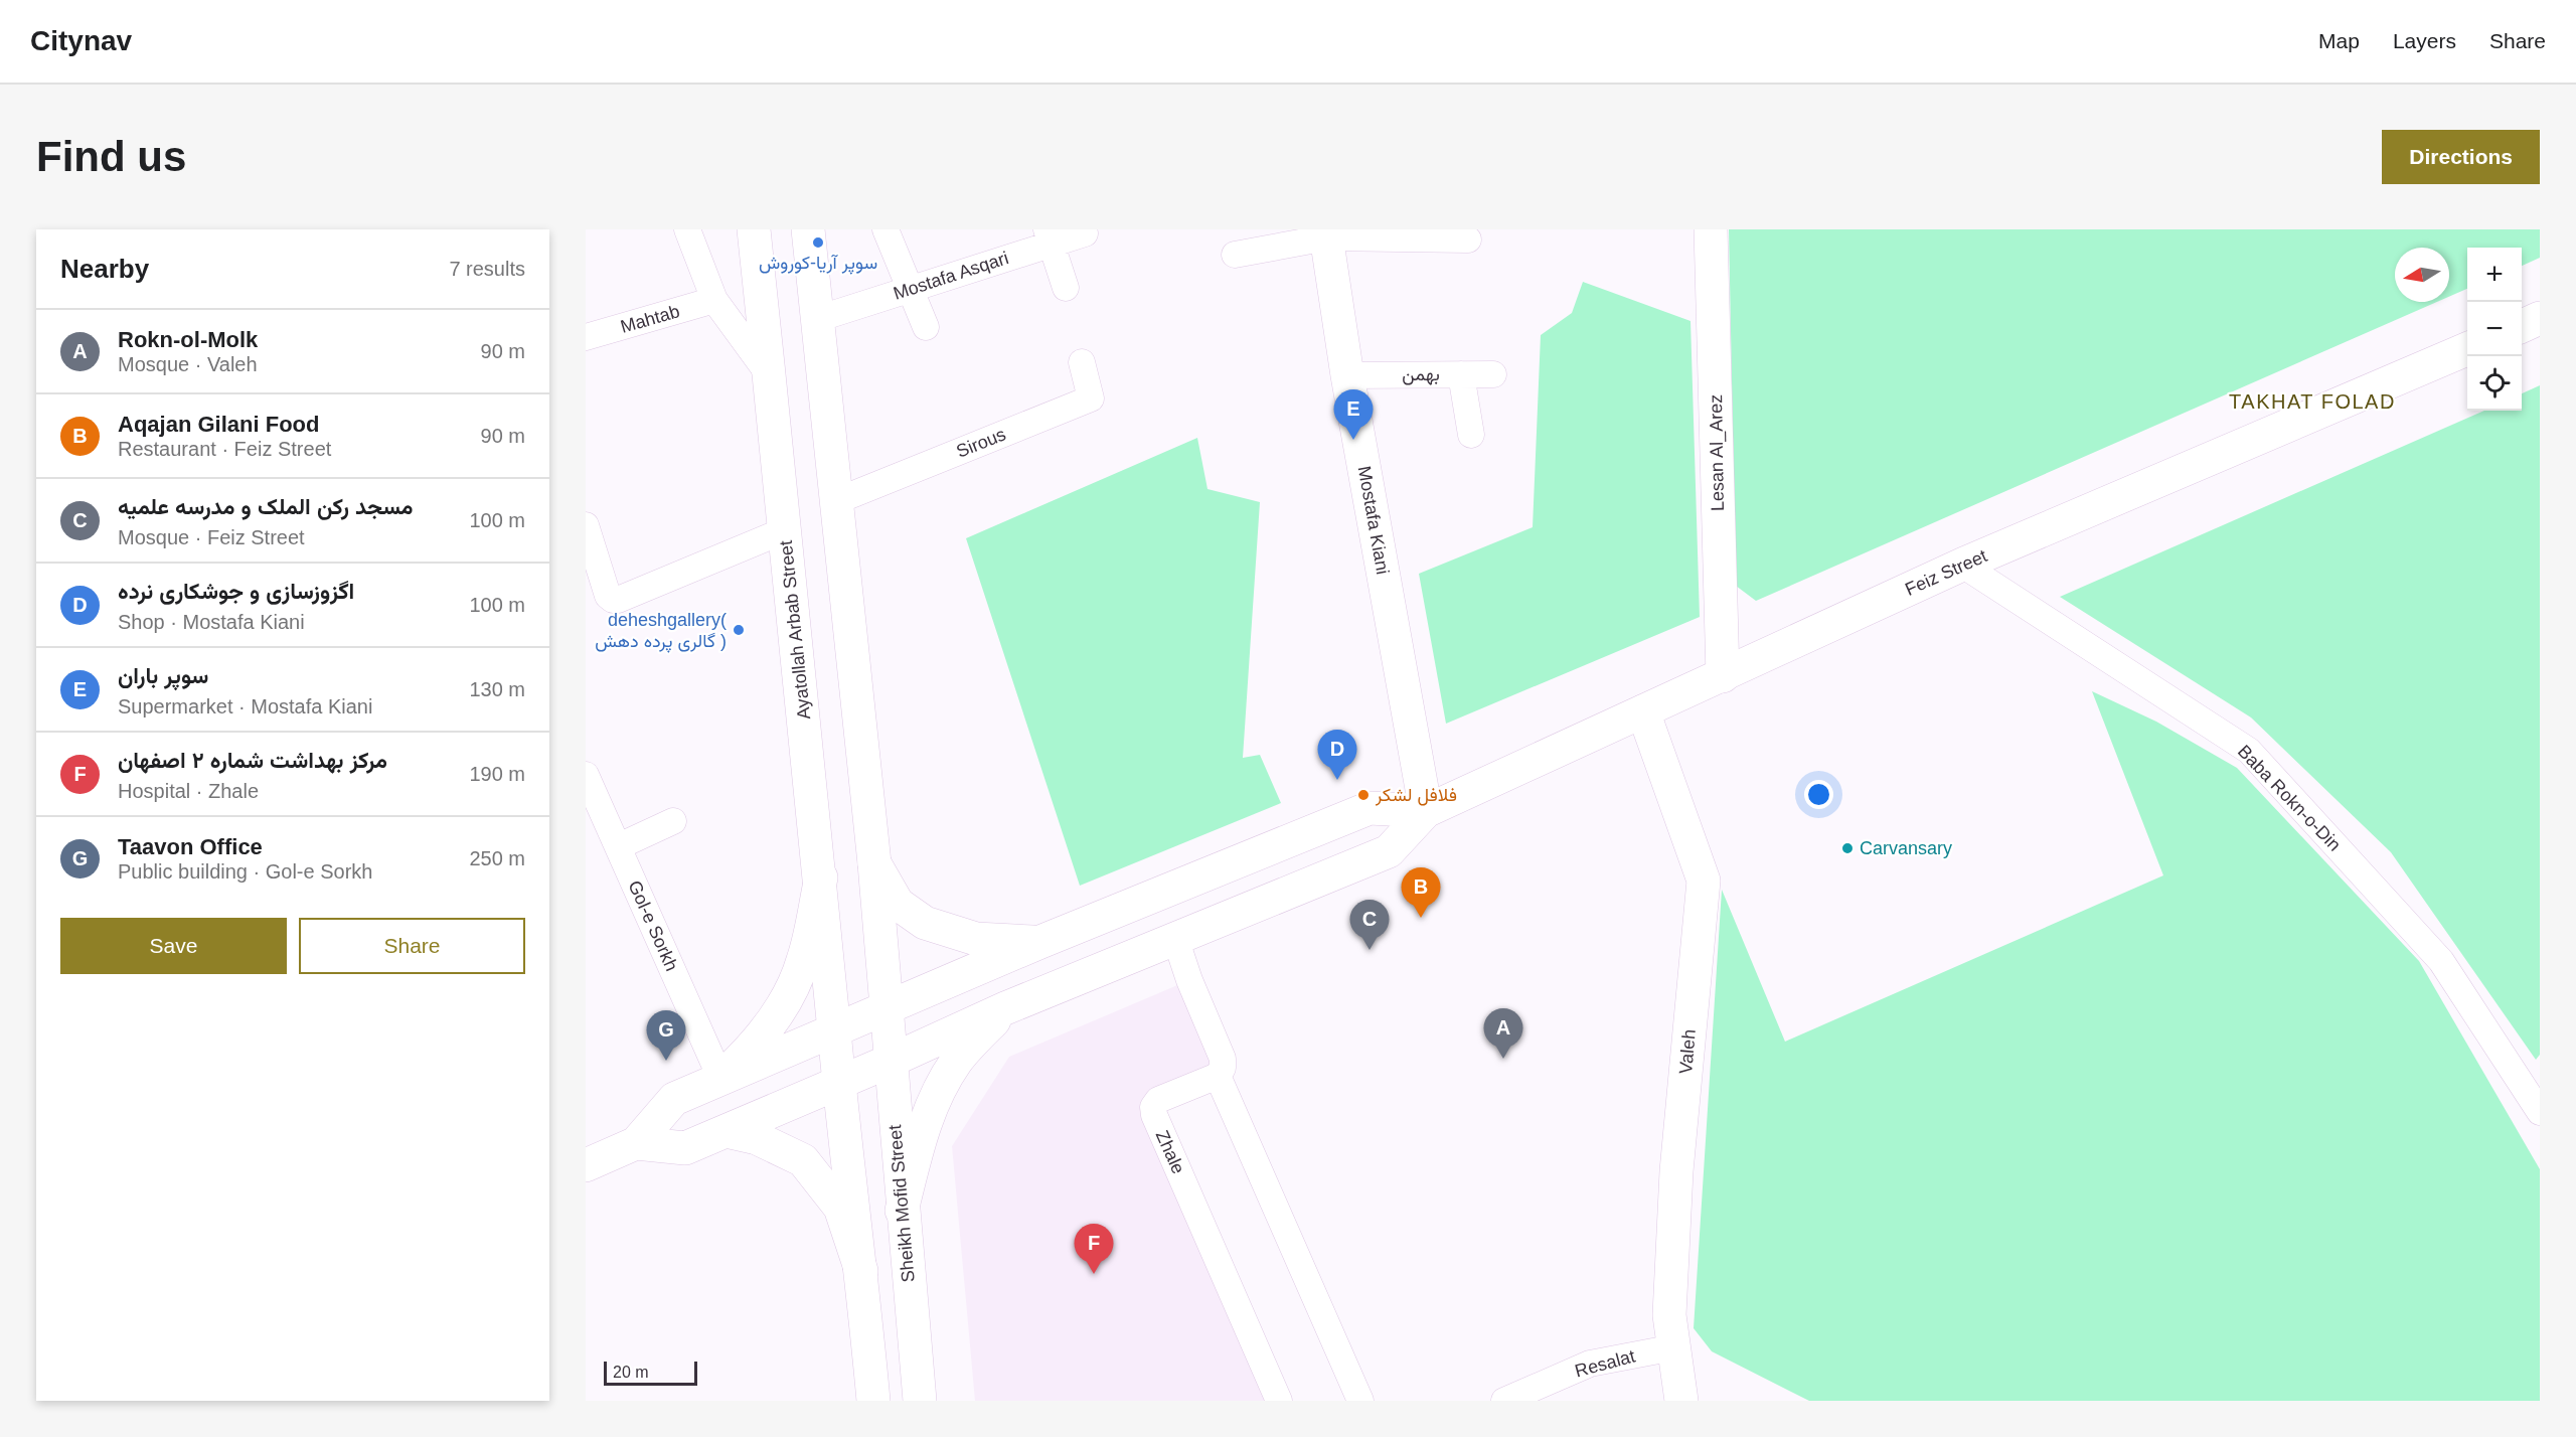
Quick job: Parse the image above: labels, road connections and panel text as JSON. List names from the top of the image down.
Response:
{
  "streets": {
    "main road": [
      "Lesan Al_Arez",
      "Mostafa Kiani",
      "Feiz Street",
      "Ayatollah Arbab Street",
      "Valeh",
      "Sheikh Mofid Street"
    ],
    "street": [
      "Mostafa Asqari",
      "Mahtab",
      "بهمن",
      "Sirous",
      "Baba Rokn-o-Din",
      "Gol-e Sorkh",
      "Zhale",
      "Resalat"
    ]
  },
  "crossings": [
    ["بهمن", "Mostafa Kiani"],
    ["Lesan Al_Arez", "Feiz Street"],
    ["Mostafa Kiani", "Feiz Street"],
    ["Feiz Street", "Baba Rokn-o-Din"],
    ["Feiz Street", "Valeh"],
    ["Valeh", "Resalat"]
  ],
  "districts": ["TAKHAT FOLAD"],
  "places": [
    "سوپر آریا-کوروش",
    "deheshgallery( گالری پرده دهش )",
    "فلافل لشکر",
    "Carvansary"
  ],
  "scale_bar": "20 m",
  "north": "left",
  "page": {
    "header": "Citynav",
    "nav": ["Map", "Layers", "Share"],
    "buttons": [
      "Directions",
      ["Save", "Share"]
    ],
    "title": "Find us",
    "heading": ["Nearby", "7 results"],
    "map_buttons": ["+", "−"],
    "list": [
      {
        "mark": "A",
        "name": "Rokn-ol-Molk",
        "note": "Mosque · Valeh",
        "value": "90 m"
      },
      {
        "mark": "B",
        "name": "Aqajan Gilani Food",
        "note": "Restaurant · Feiz Street",
        "value": "90 m"
      },
      {
        "mark": "C",
        "name": "مسجد رکن الملک و مدرسه علمیه",
        "note": "Mosque · Feiz Street",
        "value": "100 m"
      },
      {
        "mark": "D",
        "name": "اگزوزسازی و جوشکاری نرده",
        "note": "Shop · Mostafa Kiani",
        "value": "100 m"
      },
      {
        "mark": "E",
        "name": "سوپر باران",
        "note": "Supermarket · Mostafa Kiani",
        "value": "130 m"
      },
      {
        "mark": "F",
        "name": "مرکز بهداشت شماره ۲ اصفهان",
        "note": "Hospital · Zhale",
        "value": "190 m"
      },
      {
        "mark": "G",
        "name": "Taavon Office",
        "note": "Public building · Gol-e Sorkh",
        "value": "250 m"
      }
    ],
    "pins": [
      "E",
      "D",
      "B",
      "C",
      "A",
      "G",
      "F"
    ],
    "scale": "20 m"
  }
}
